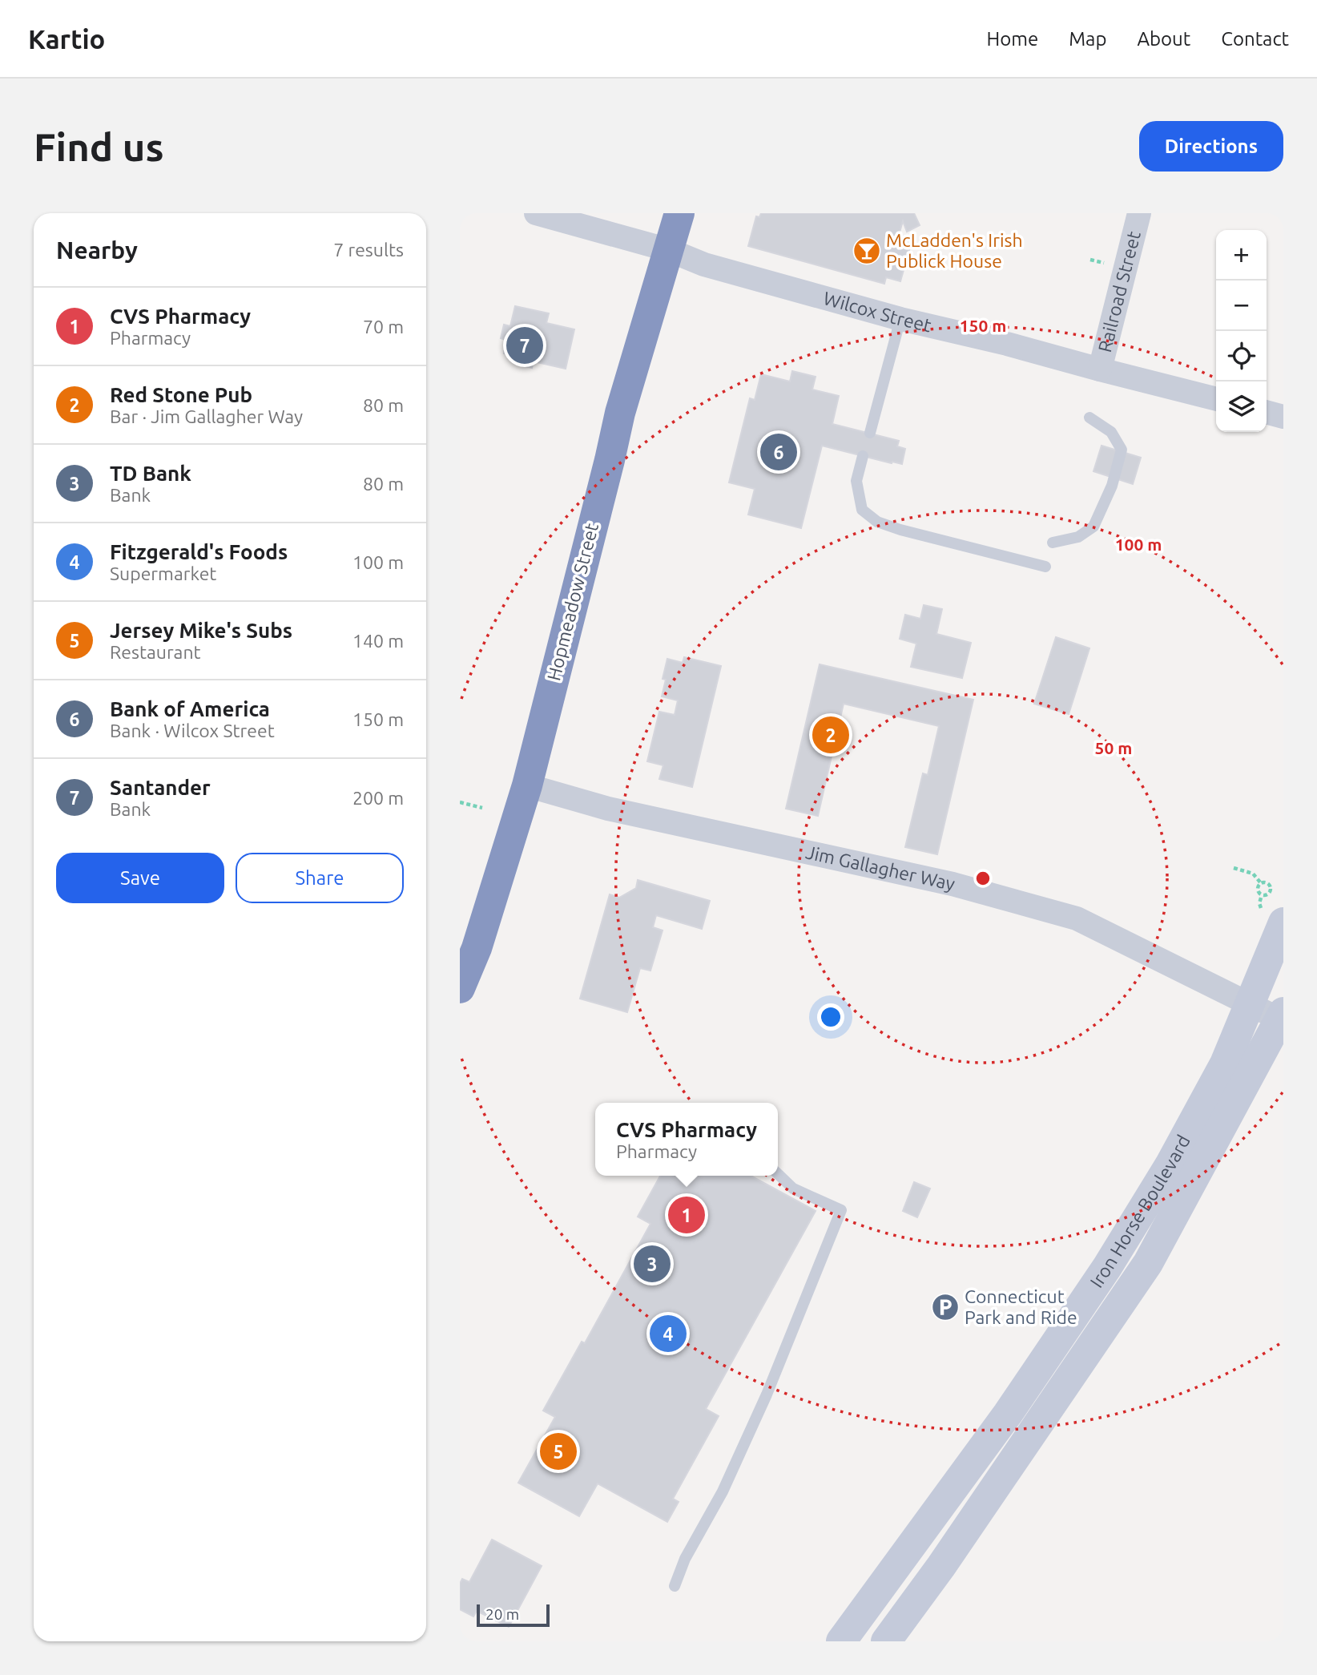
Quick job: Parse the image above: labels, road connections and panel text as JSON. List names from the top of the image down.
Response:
{
  "streets": {
    "highway": ["Hopmeadow Street"],
    "street": [
      "Railroad Street",
      "Wilcox Street",
      "Jim Gallagher Way",
      "Iron Horse Boulevard"
    ]
  },
  "crossings": [
    ["Railroad Street", "Wilcox Street"],
    ["Wilcox Street", "Hopmeadow Street"],
    ["Hopmeadow Street", "Jim Gallagher Way"],
    ["Jim Gallagher Way", "Iron Horse Boulevard"]
  ],
  "places": {
    "bar": ["McLadden's Irish Publick House"],
    "parking": ["Connecticut Park and Ride"]
  },
  "scale_bar": "20 m",
  "page": {
    "header": "Kartio",
    "nav": [
      "Home",
      "Map",
      "About",
      "Contact"
    ],
    "buttons": [
      "Directions",
      ["Save", "Share"]
    ],
    "title": "Find us",
    "heading": ["Nearby", "7 results"],
    "map_buttons": ["+", "−"],
    "list": [
      {
        "mark": "1",
        "name": "CVS Pharmacy",
        "note": "Pharmacy",
        "value": "70 m"
      },
      {
        "mark": "2",
        "name": "Red Stone Pub",
        "note": "Bar · Jim Gallagher Way",
        "value": "80 m"
      },
      {
        "mark": "3",
        "name": "TD Bank",
        "note": "Bank",
        "value": "80 m"
      },
      {
        "mark": "4",
        "name": "Fitzgerald's Foods",
        "note": "Supermarket",
        "value": "100 m"
      },
      {
        "mark": "5",
        "name": "Jersey Mike's Subs",
        "note": "Restaurant",
        "value": "140 m"
      },
      {
        "mark": "6",
        "name": "Bank of America",
        "note": "Bank · Wilcox Street",
        "value": "150 m"
      },
      {
        "mark": "7",
        "name": "Santander",
        "note": "Bank",
        "value": "200 m"
      }
    ],
    "pins": [
      "7",
      "6",
      "2",
      "1",
      "3",
      "4",
      "5"
    ],
    "popup": ["CVS Pharmacy", "Pharmacy"],
    "scale": "20 m"
  },
  "rings": ["150 m", "100 m", "50 m"]
}
